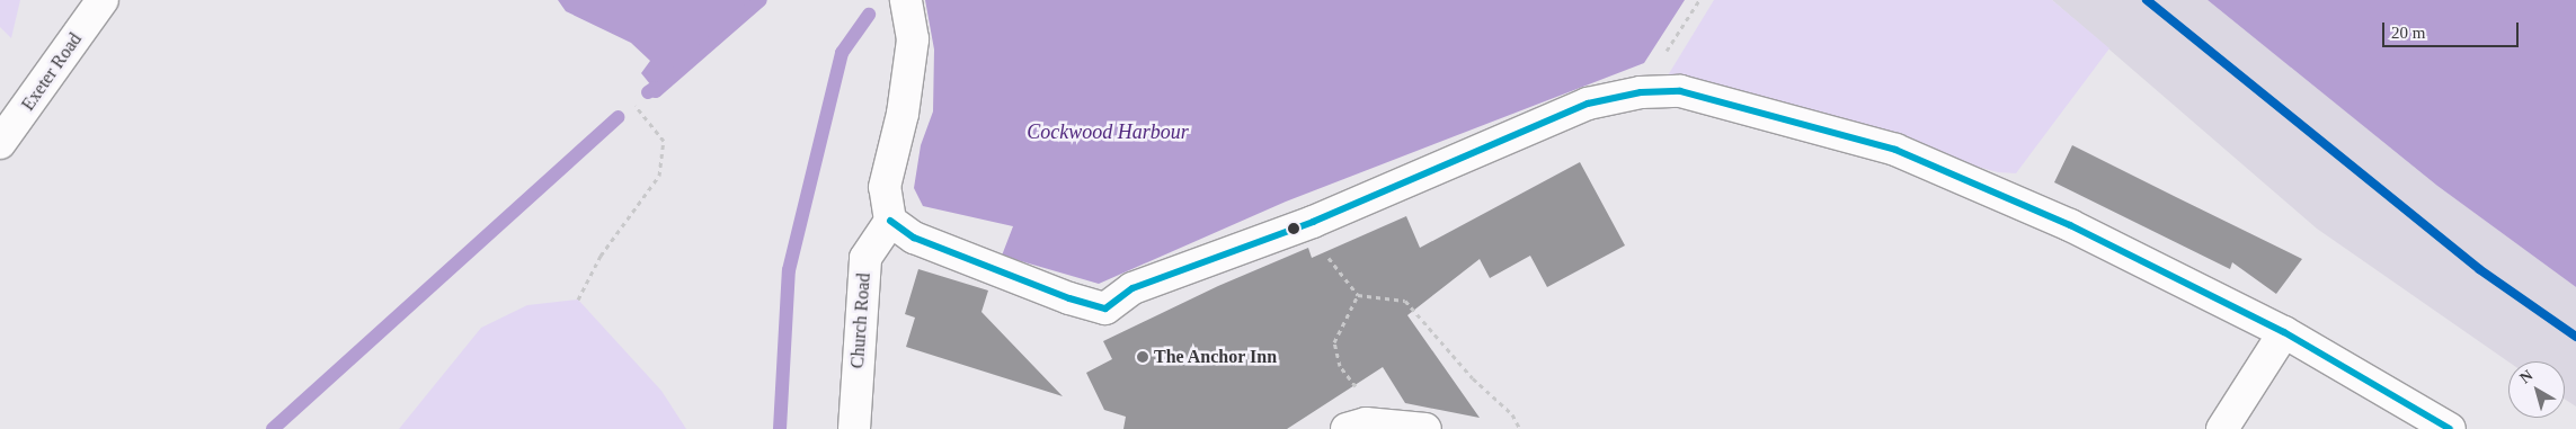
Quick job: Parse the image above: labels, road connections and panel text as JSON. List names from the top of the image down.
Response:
{
  "streets": {
    "street": ["Exeter Road", "Church Road"]
  },
  "water": ["Cockwood Harbour"],
  "places": ["The Anchor Inn"],
  "scale_bar": "20 m",
  "north": "top left"
}
